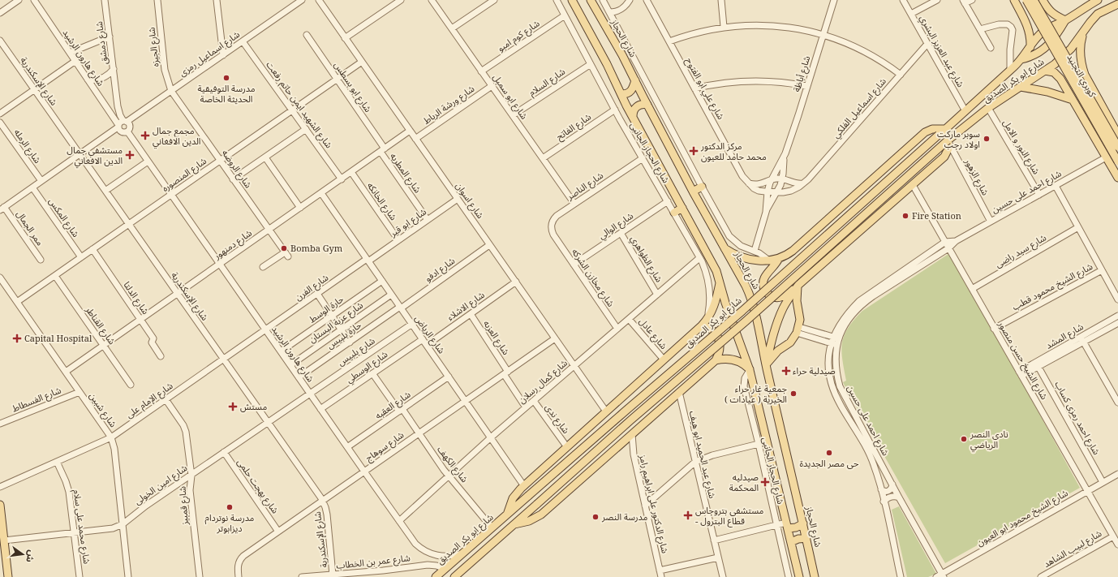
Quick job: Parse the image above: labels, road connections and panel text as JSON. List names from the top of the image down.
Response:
{
  "streets": {
    "main road": ["شارع الحجاز", "كوبري التجنيد", "شارع ابو بكر الصديق"],
    "street": [
      "شارع كوم امبو",
      "شارع دمشق",
      "شارع الجيزه",
      "شارع عبد العزيز البشري",
      "شارع اسماعيل رمزى",
      "شارع هارون الرشيد",
      "شارع أباظة",
      "شارع الإسكندرية",
      "شارع السلام",
      "شارع ابو بسطس",
      "شارع علي ابو الفتوح",
      "شارع ابو سمبل",
      "شارع الشهيد ايمن حاتم رفعت",
      "شارع ورشة الرباط",
      "شارع اسماعيل الفلكي",
      "شارع الفاتح",
      "شارع الرمله",
      "شارع النور و الامل",
      "شارع الحجاز الجانبى",
      "شارع الروضه",
      "شارع المطريه",
      "شارع المنصوره",
      "شارع الزهور",
      "شارع الناصر",
      "شارع احمد على حسين",
      "شارع اسوان",
      "شارع الخانكه",
      "شارع المكس",
      "شارع ابو قير",
      "شارع الوالي",
      "ممر الجمال",
      "شارع دمنهور",
      "شارع سيد راضى",
      "شارع الظواهري",
      "شارع ادفو",
      "شارع مخازن الشركه",
      "شارع الشيخ محمود قطب",
      "شارع الفرن",
      "شارع الدلتا",
      "شارع الاشلاء",
      "حارة الوسط",
      "شارع عزبة البستان",
      "شارع القناطر",
      "شارع عادل",
      "شارع الرياض",
      "حارة بلبيس",
      "شارع المشد",
      "شارع العزبه",
      "شارع بلبيس",
      "شارع الشيخ حسن منصور",
      "شارع الوسطي",
      "شارع كمال رسلان",
      "شارع الفسطاط",
      "شارع الإمام على",
      "شارع العقبه",
      "شارع شبين",
      "شارع احمد رمزى كساب",
      "شارع ندى",
      "شارع سوهاج",
      "شارع عبد الحميد ابو هيف",
      "شارع الكهف",
      "شارع امين الخولى",
      "شارع بهجت حلمى",
      "شارع الدكتور على ابراهيم رامز",
      "شارع قمبيز",
      "شارع الشيخ محمود ابو العيون",
      "شارع محمد على سلام",
      "شارع لبيب الشاهد",
      "شارع عمر بن الخطاب"
    ]
  },
  "crossings": [
    ["شارع كوم امبو", "شارع ابو سمبل"],
    ["شارع كوم امبو", "شارع الحجاز الجانبى"],
    ["شارع دمشق", "شارع اسماعيل رمزى"],
    ["شارع دمشق", "شارع هارون الرشيد"],
    ["شارع الجيزه", "شارع اسماعيل رمزى"],
    ["شارع الجيزه", "شارع الروضه"],
    ["شارع عبد العزيز البشري", "شارع ابو بكر الصديق"],
    ["شارع عبد العزيز البشري", "شارع اسماعيل الفلكي"],
    ["شارع اسماعيل رمزى", "شارع هارون الرشيد"],
    ["شارع اسماعيل رمزى", "شارع الشهيد ايمن حاتم رفعت"],
    ["شارع اسماعيل رمزى", "شارع الروضه"],
    ["شارع هارون الرشيد", "شارع ابو بكر الصديق"],
    ["شارع هارون الرشيد", "شارع المنصوره"],
    ["شارع هارون الرشيد", "شارع دمنهور"],
    ["شارع هارون الرشيد", "شارع الفرن"],
    ["شارع هارون الرشيد", "حارة الوسط"],
    ["شارع هارون الرشيد", "شارع عزبة البستان"],
    ["شارع هارون الرشيد", "حارة بلبيس"],
    ["شارع هارون الرشيد", "شارع بلبيس"],
    ["شارع هارون الرشيد", "شارع الوسطي"],
    ["شارع هارون الرشيد", "شارع كمال رسلان"],
    ["شارع هارون الرشيد", "شارع الإمام على"],
    ["شارع هارون الرشيد", "شارع العقبه"],
    ["شارع هارون الرشيد", "شارع سوهاج"],
    ["شارع هارون الرشيد", "شارع امين الخولى"],
    ["شارع أباظة", "شارع علي ابو الفتوح"],
    ["شارع أباظة", "شارع اسماعيل الفلكي"],
    ["شارع ابو بكر الصديق", "شارع النور و الامل"],
    ["شارع ابو بكر الصديق", "شارع الحجاز الجانبى"],
    ["شارع ابو بكر الصديق", "شارع الزهور"],
    ["شارع ابو بكر الصديق", "شارع اسوان"],
    ["شارع ابو بكر الصديق", "شارع عادل"],
    ["شارع ابو بكر الصديق", "شارع الرياض"],
    ["شارع ابو بكر الصديق", "شارع ندى"],
    ["شارع ابو بكر الصديق", "شارع عبد الحميد ابو هيف"],
    ["شارع ابو بكر الصديق", "شارع الكهف"],
    ["شارع ابو بكر الصديق", "شارع الدكتور على ابراهيم رامز"],
    ["شارع ابو بكر الصديق", "شارع عمر بن الخطاب"],
    ["شارع الإسكندرية", "شارع المنصوره"],
    ["شارع الإسكندرية", "شارع دمنهور"],
    ["شارع الإسكندرية", "شارع الإمام على"],
    ["شارع الإسكندرية", "شارع سوهاج"],
    ["شارع الإسكندرية", "شارع امين الخولى"],
    ["شارع الإسكندرية", "شارع عمر بن الخطاب"],
    ["شارع السلام", "شارع ابو سمبل"],
    ["شارع السلام", "شارع الحجاز الجانبى"],
    ["شارع ابو بسطس", "شارع المطريه"],
    ["شارع ابو بسطس", "شارع المنصوره"],
    ["شارع ابو بسطس", "شارع دمنهور"],
    ["شارع علي ابو الفتوح", "شارع اسماعيل الفلكي"],
    ["شارع ابو سمبل", "شارع ورشة الرباط"],
    ["شارع ابو سمبل", "شارع الفاتح"],
    ["شارع ابو سمبل", "شارع الناصر"],
    ["شارع الشهيد ايمن حاتم رفعت", "شارع المنصوره"],
    ["شارع الشهيد ايمن حاتم رفعت", "شارع دمنهور"],
    ["شارع ورشة الرباط", "شارع اسوان"],
    ["شارع الفاتح", "شارع الحجاز الجانبى"],
    ["شارع النور و الامل", "شارع احمد على حسين"],
    ["شارع الحجاز الجانبى", "شارع الناصر"],
    ["شارع الحجاز الجانبى", "شارع الوالي"],
    ["شارع الحجاز الجانبى", "شارع كمال رسلان"],
    ["شارع الروضه", "شارع المنصوره"],
    ["شارع الروضه", "شارع دمنهور"],
    ["شارع المطريه", "شارع ابو قير"],
    ["شارع المطريه", "شارع دمنهور"],
    ["شارع المنصوره", "شارع اسوان"],
    ["شارع المنصوره", "شارع المكس"],
    ["شارع المنصوره", "شارع الدلتا"],
    ["شارع المنصوره", "شارع القناطر"],
    ["شارع المنصوره", "شارع شبين"],
    ["شارع الزهور", "شارع احمد على حسين"],
    ["شارع الناصر", "شارع مخازن الشركه"],
    ["شارع احمد على حسين", "شارع الشيخ حسن منصور"],
    ["شارع احمد على حسين", "شارع الشيخ محمود ابو العيون"],
    ["شارع اسوان", "شارع ابو قير"],
    ["شارع اسوان", "شارع دمنهور"],
    ["شارع اسوان", "شارع ادفو"],
    ["شارع اسوان", "شارع الاشلاء"],
    ["شارع اسوان", "شارع كمال رسلان"],
    ["شارع اسوان", "شارع سوهاج"],
    ["شارع الخانكه", "شارع ابو قير"],
    ["شارع الخانكه", "شارع دمنهور"],
    ["شارع ابو قير", "شارع الفرن"],
    ["شارع ابو قير", "شارع الرياض"],
    ["شارع الوالي", "شارع الظواهري"],
    ["شارع الوالي", "شارع مخازن الشركه"],
    ["شارع دمنهور", "شارع الدلتا"],
    ["شارع دمنهور", "شارع القناطر"],
    ["شارع دمنهور", "شارع الرياض"],
    ["شارع دمنهور", "شارع شبين"],
    ["شارع سيد راضى", "شارع الشيخ حسن منصور"],
    ["شارع الظواهري", "شارع كمال رسلان"],
    ["شارع ادفو", "شارع الرياض"],
    ["شارع ادفو", "حارة بلبيس"],
    ["شارع مخازن الشركه", "شارع كمال رسلان"],
    ["شارع الشيخ محمود قطب", "شارع الشيخ حسن منصور"],
    ["شارع الفرن", "شارع الرياض"],
    ["شارع الفرن", "شارع الإمام على"],
    ["شارع الاشلاء", "شارع الرياض"],
    ["شارع الاشلاء", "شارع العزبه"],
    ["حارة الوسط", "شارع الرياض"],
    ["شارع عزبة البستان", "شارع الرياض"],
    ["شارع عادل", "شارع كمال رسلان"],
    ["شارع الرياض", "حارة بلبيس"],
    ["شارع الرياض", "شارع بلبيس"],
    ["شارع الرياض", "شارع الوسطي"],
    ["شارع الرياض", "شارع كمال رسلان"],
    ["شارع الرياض", "شارع العقبه"],
    ["شارع الرياض", "شارع سوهاج"],
    ["شارع المشد", "شارع الشيخ حسن منصور"],
    ["شارع المشد", "شارع احمد رمزى كساب"],
    ["شارع العزبه", "شارع سوهاج"],
    ["شارع بلبيس", "شارع امين الخولى"],
    ["شارع الشيخ حسن منصور", "شارع الشيخ محمود ابو العيون"],
    ["شارع الشيخ حسن منصور", "شارع لبيب الشاهد"],
    ["شارع الوسطي", "شارع الكهف"],
    ["شارع كمال رسلان", "شارع ندى"],
    ["شارع كمال رسلان", "شارع الكهف"],
    ["شارع الفسطاط", "شارع شبين"],
    ["شارع الإمام على", "شارع شبين"],
    ["شارع الإمام على", "شارع قمبيز"],
    ["شارع الإمام على", "شارع محمد على سلام"],
    ["شارع العقبه", "شارع الكهف"],
    ["شارع شبين", "شارع امين الخولى"],
    ["شارع احمد رمزى كساب", "شارع الشيخ محمود ابو العيون"],
    ["شارع سوهاج", "شارع الكهف"],
    ["شارع سوهاج", "شارع بهجت حلمى"],
    ["شارع امين الخولى", "شارع بهجت حلمى"],
    ["شارع امين الخولى", "شارع قمبيز"],
    ["شارع امين الخولى", "شارع محمد على سلام"]
  ],
  "places": {
    "other": [
      "مدرسة التوفيقية الحديثة الخاصة",
      "سوبر ماركت اولاد رجب",
      "Fire Station",
      "Bomba Gym",
      "جمعية غار حراء الخيرية ( عيادات )",
      "نادي النصر الرياضي",
      "حى مصر الجديدة",
      "مدرسة نوتردام ديزابوتر",
      "مدرسة النصر"
    ],
    "health": [
      "مجمع جمال الدين الافغاني",
      "مركز الدكتور محمد حامد للعيون",
      "مستشفي جمال الدين الافغاني",
      "Capital Hospital",
      "صيدلية حراء",
      "مستش",
      "صيدليه المحكمة",
      "مستشفي بتروجاس - قطاع البترول"
    ]
  },
  "north": "right"
}
